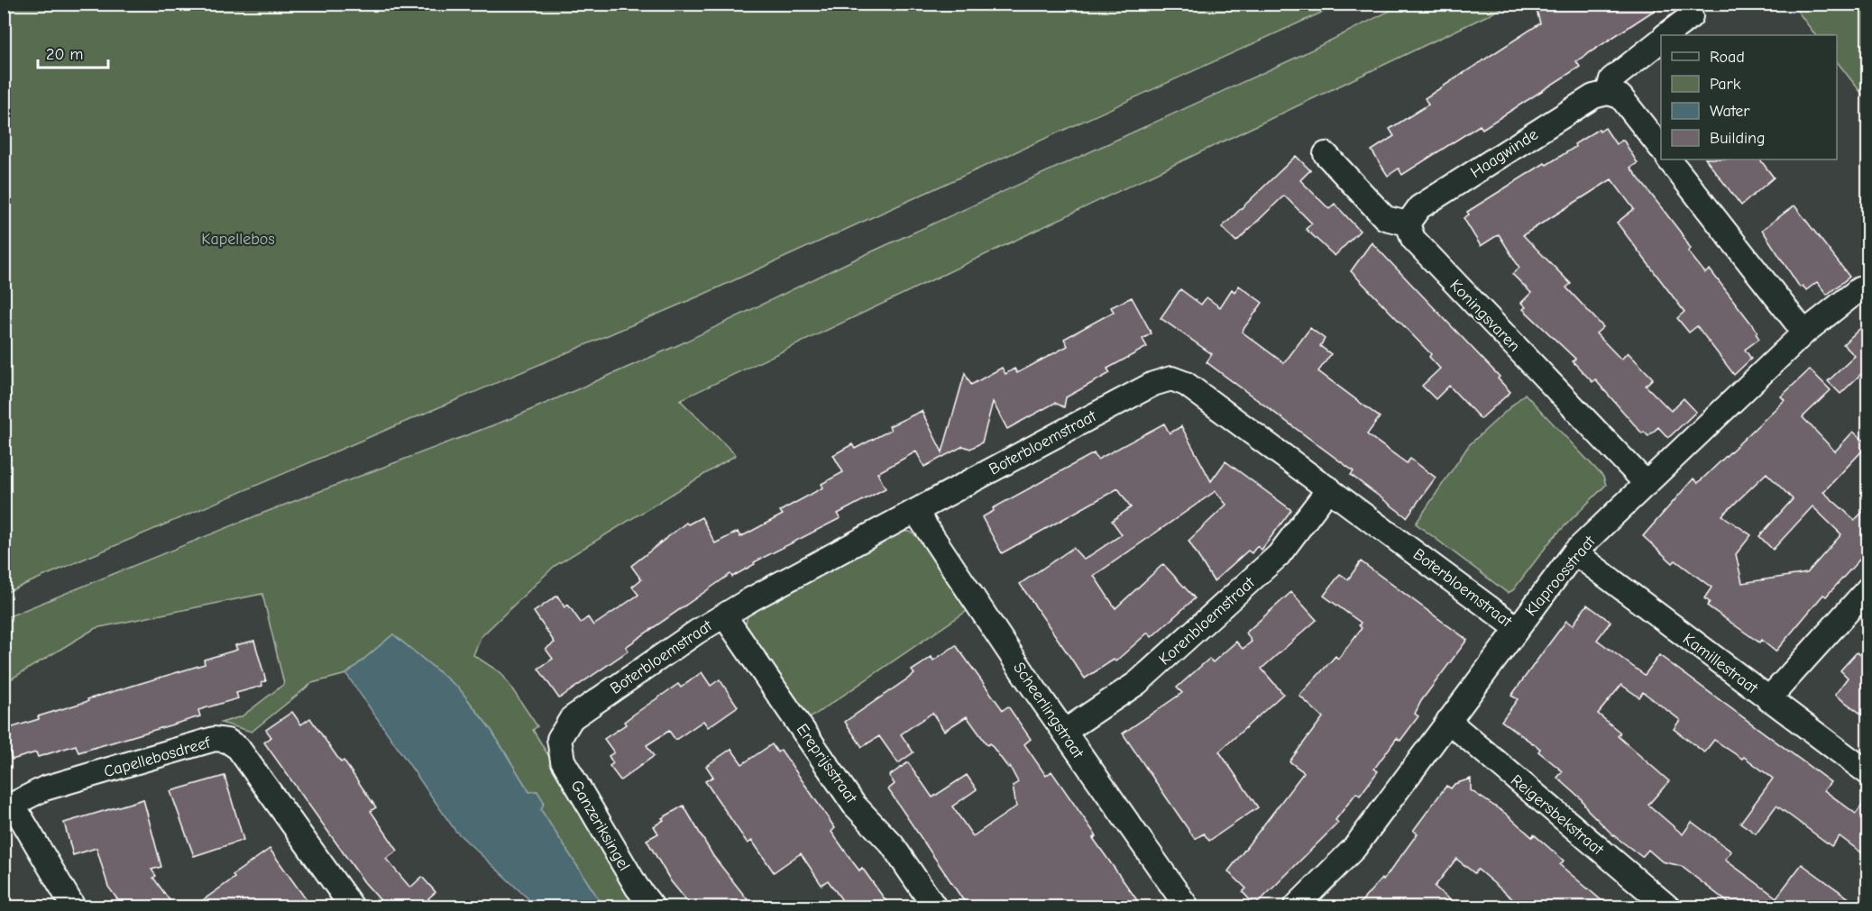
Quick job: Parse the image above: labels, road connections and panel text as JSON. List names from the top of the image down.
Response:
{
  "streets": {
    "street": [
      "Haagwinde",
      "Koningsvaren",
      "Boterbloemstraat",
      "Klaproosstraat",
      "Korenbloemstraat",
      "Kamillestraat",
      "Scheerlingstraat",
      "Capellebosdreef",
      "Ereprijsstraat",
      "Reigersbekstraat",
      "Ganzeriksingel"
    ]
  },
  "crossings": [
    ["Haagwinde", "Koningsvaren"],
    ["Koningsvaren", "Klaproosstraat"],
    ["Boterbloemstraat", "Klaproosstraat"],
    ["Boterbloemstraat", "Korenbloemstraat"],
    ["Boterbloemstraat", "Scheerlingstraat"],
    ["Boterbloemstraat", "Ereprijsstraat"],
    ["Boterbloemstraat", "Ganzeriksingel"],
    ["Klaproosstraat", "Kamillestraat"],
    ["Klaproosstraat", "Reigersbekstraat"],
    ["Korenbloemstraat", "Scheerlingstraat"]
  ],
  "parks": ["Kapellebos"],
  "legend": [
    "Road",
    "Park",
    "Water",
    "Building"
  ],
  "scale_bar": "20 m"
}
